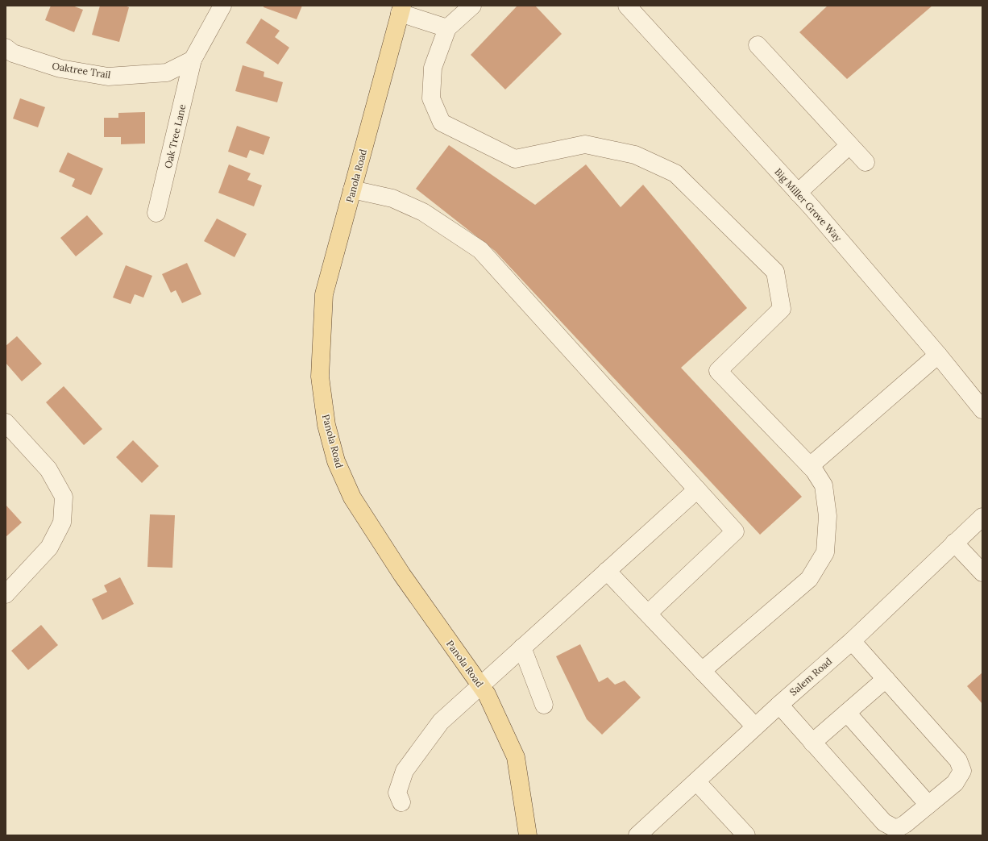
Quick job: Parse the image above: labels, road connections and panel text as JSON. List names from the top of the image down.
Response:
{
  "streets": {
    "main road": ["Panola Road"],
    "street": [
      "Oaktree Trail",
      "Oak Tree Lane",
      "Big Miller Grove Way",
      "Salem Road"
    ]
  },
  "crossings": [
    ["Oaktree Trail", "Oak Tree Lane"]
  ]
}
